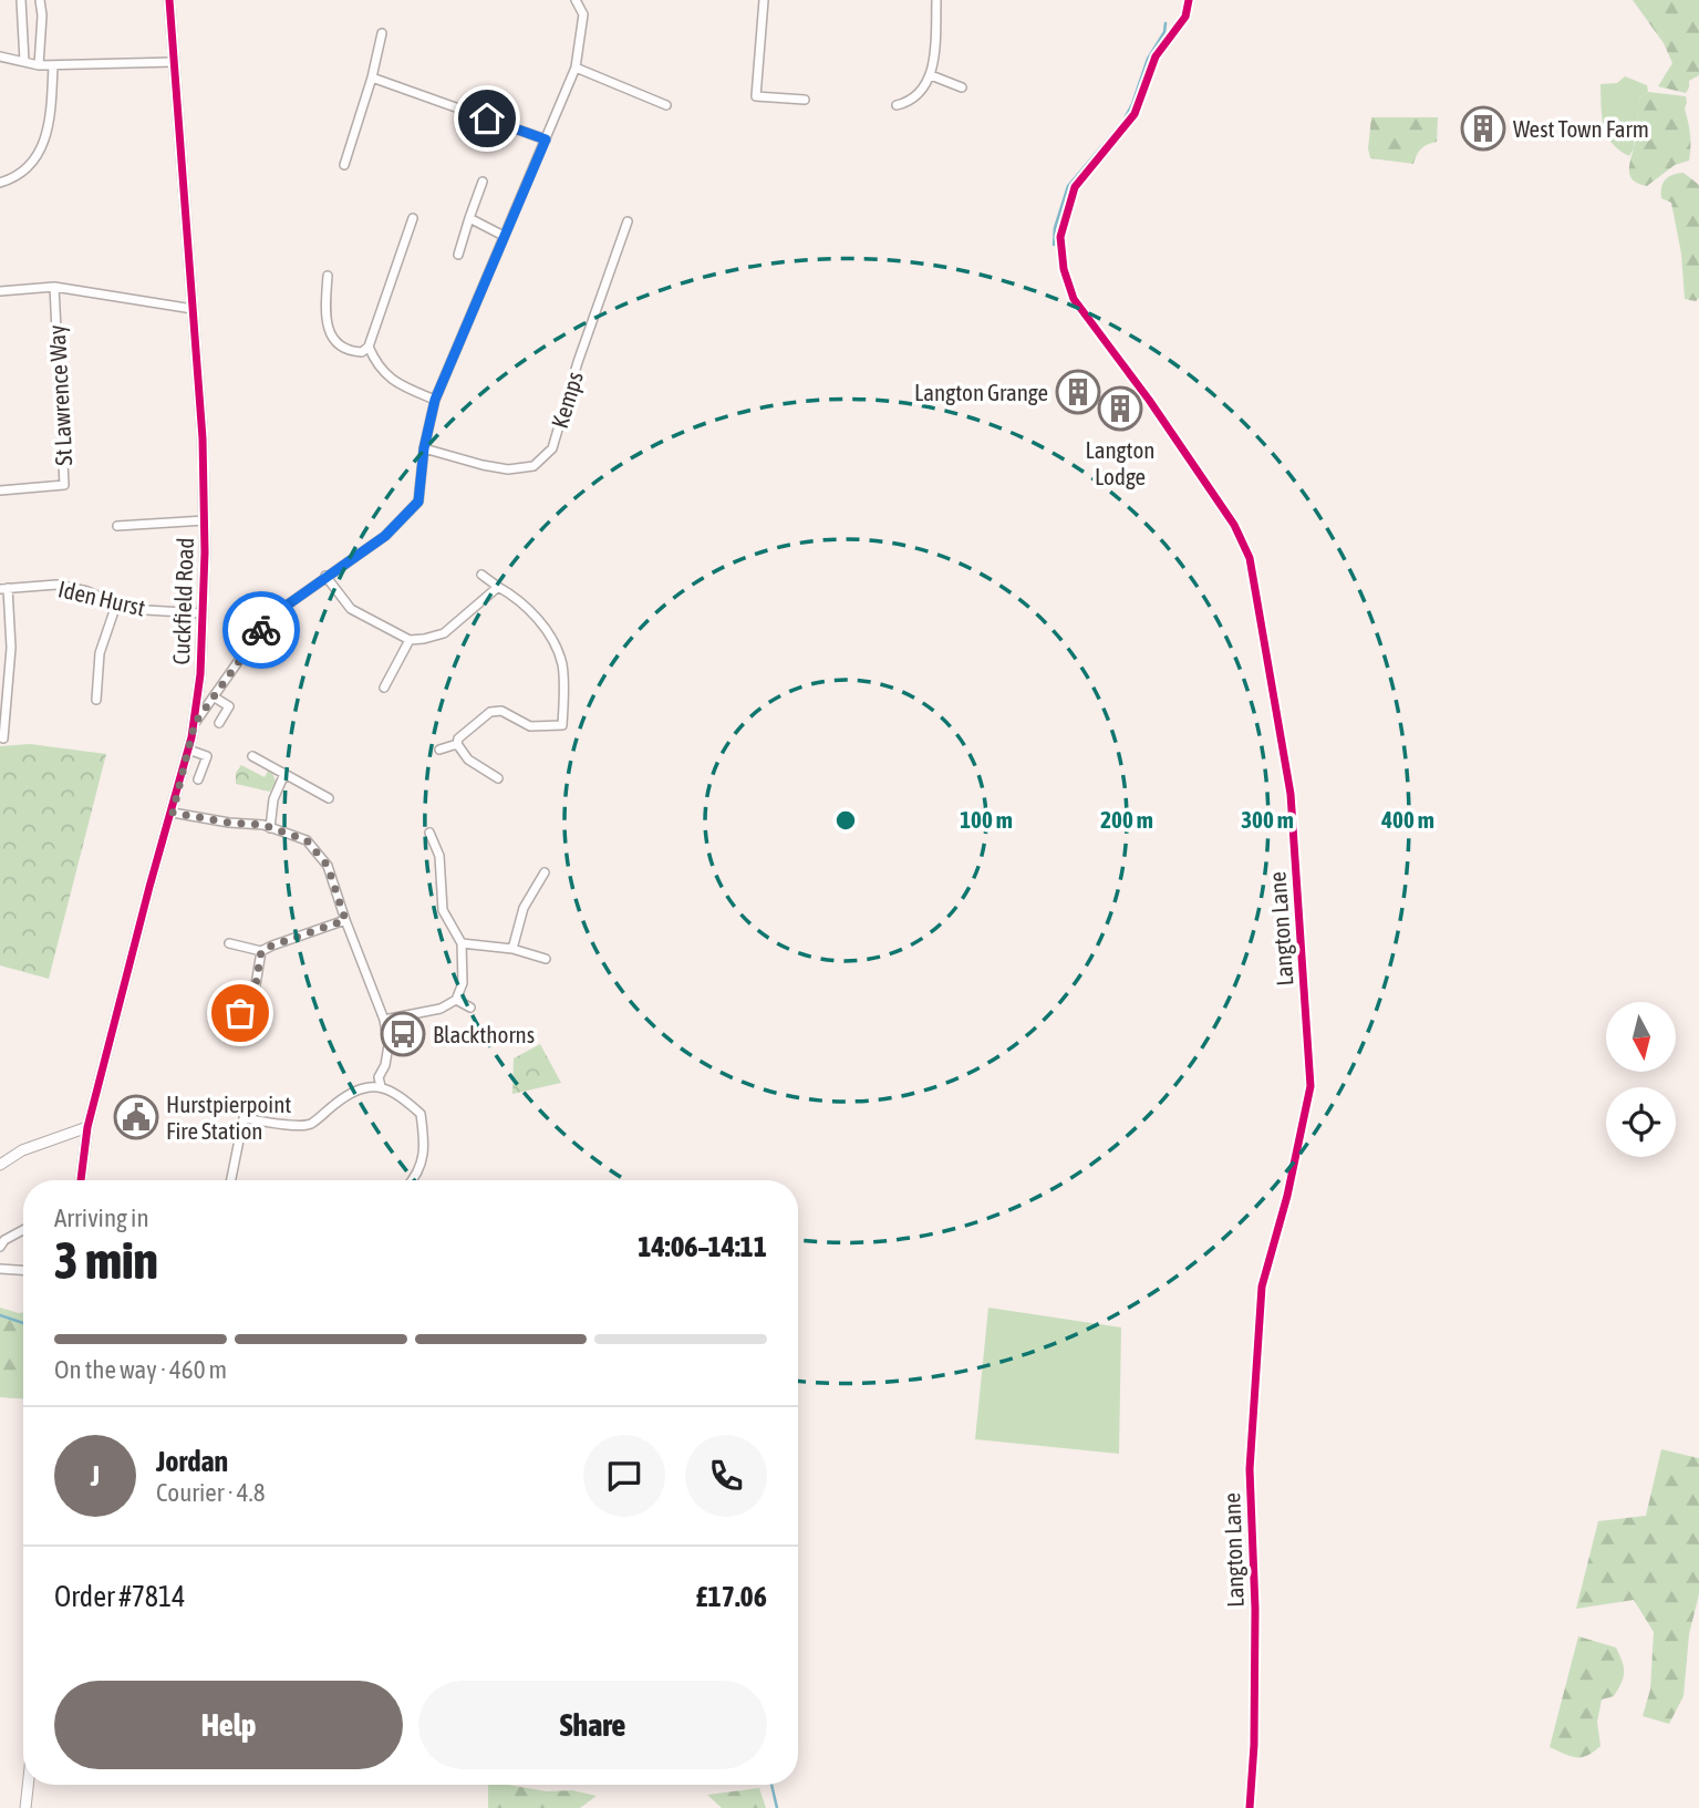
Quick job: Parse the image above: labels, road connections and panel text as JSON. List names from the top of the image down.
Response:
{
  "streets": {
    "street": [
      "St Lawrence Way",
      "Kemps",
      "Iden Hurst",
      "Cuckfield Road",
      "Langton Lane"
    ]
  },
  "crossings": [
    ["Iden Hurst", "Cuckfield Road"]
  ],
  "places": {
    "building": ["West Town Farm", "Langton Grange", "Langton Lodge"],
    "bus stop": ["Blackthorns"],
    "public building": ["Hurstpierpoint Fire Station"]
  },
  "north": "bottom",
  "page": {
    "heading": ["3 min", "Arriving in", "14:06–14:11"],
    "panel": [
      "Jordan",
      "Courier · 4.8",
      "Order #7814",
      "£17.06"
    ],
    "bar": "On the way · 460 m",
    "round": "J",
    "buttons": ["Help", "Share"]
  },
  "rings": [
    "100 m",
    "200 m",
    "300 m",
    "400 m"
  ]
}
